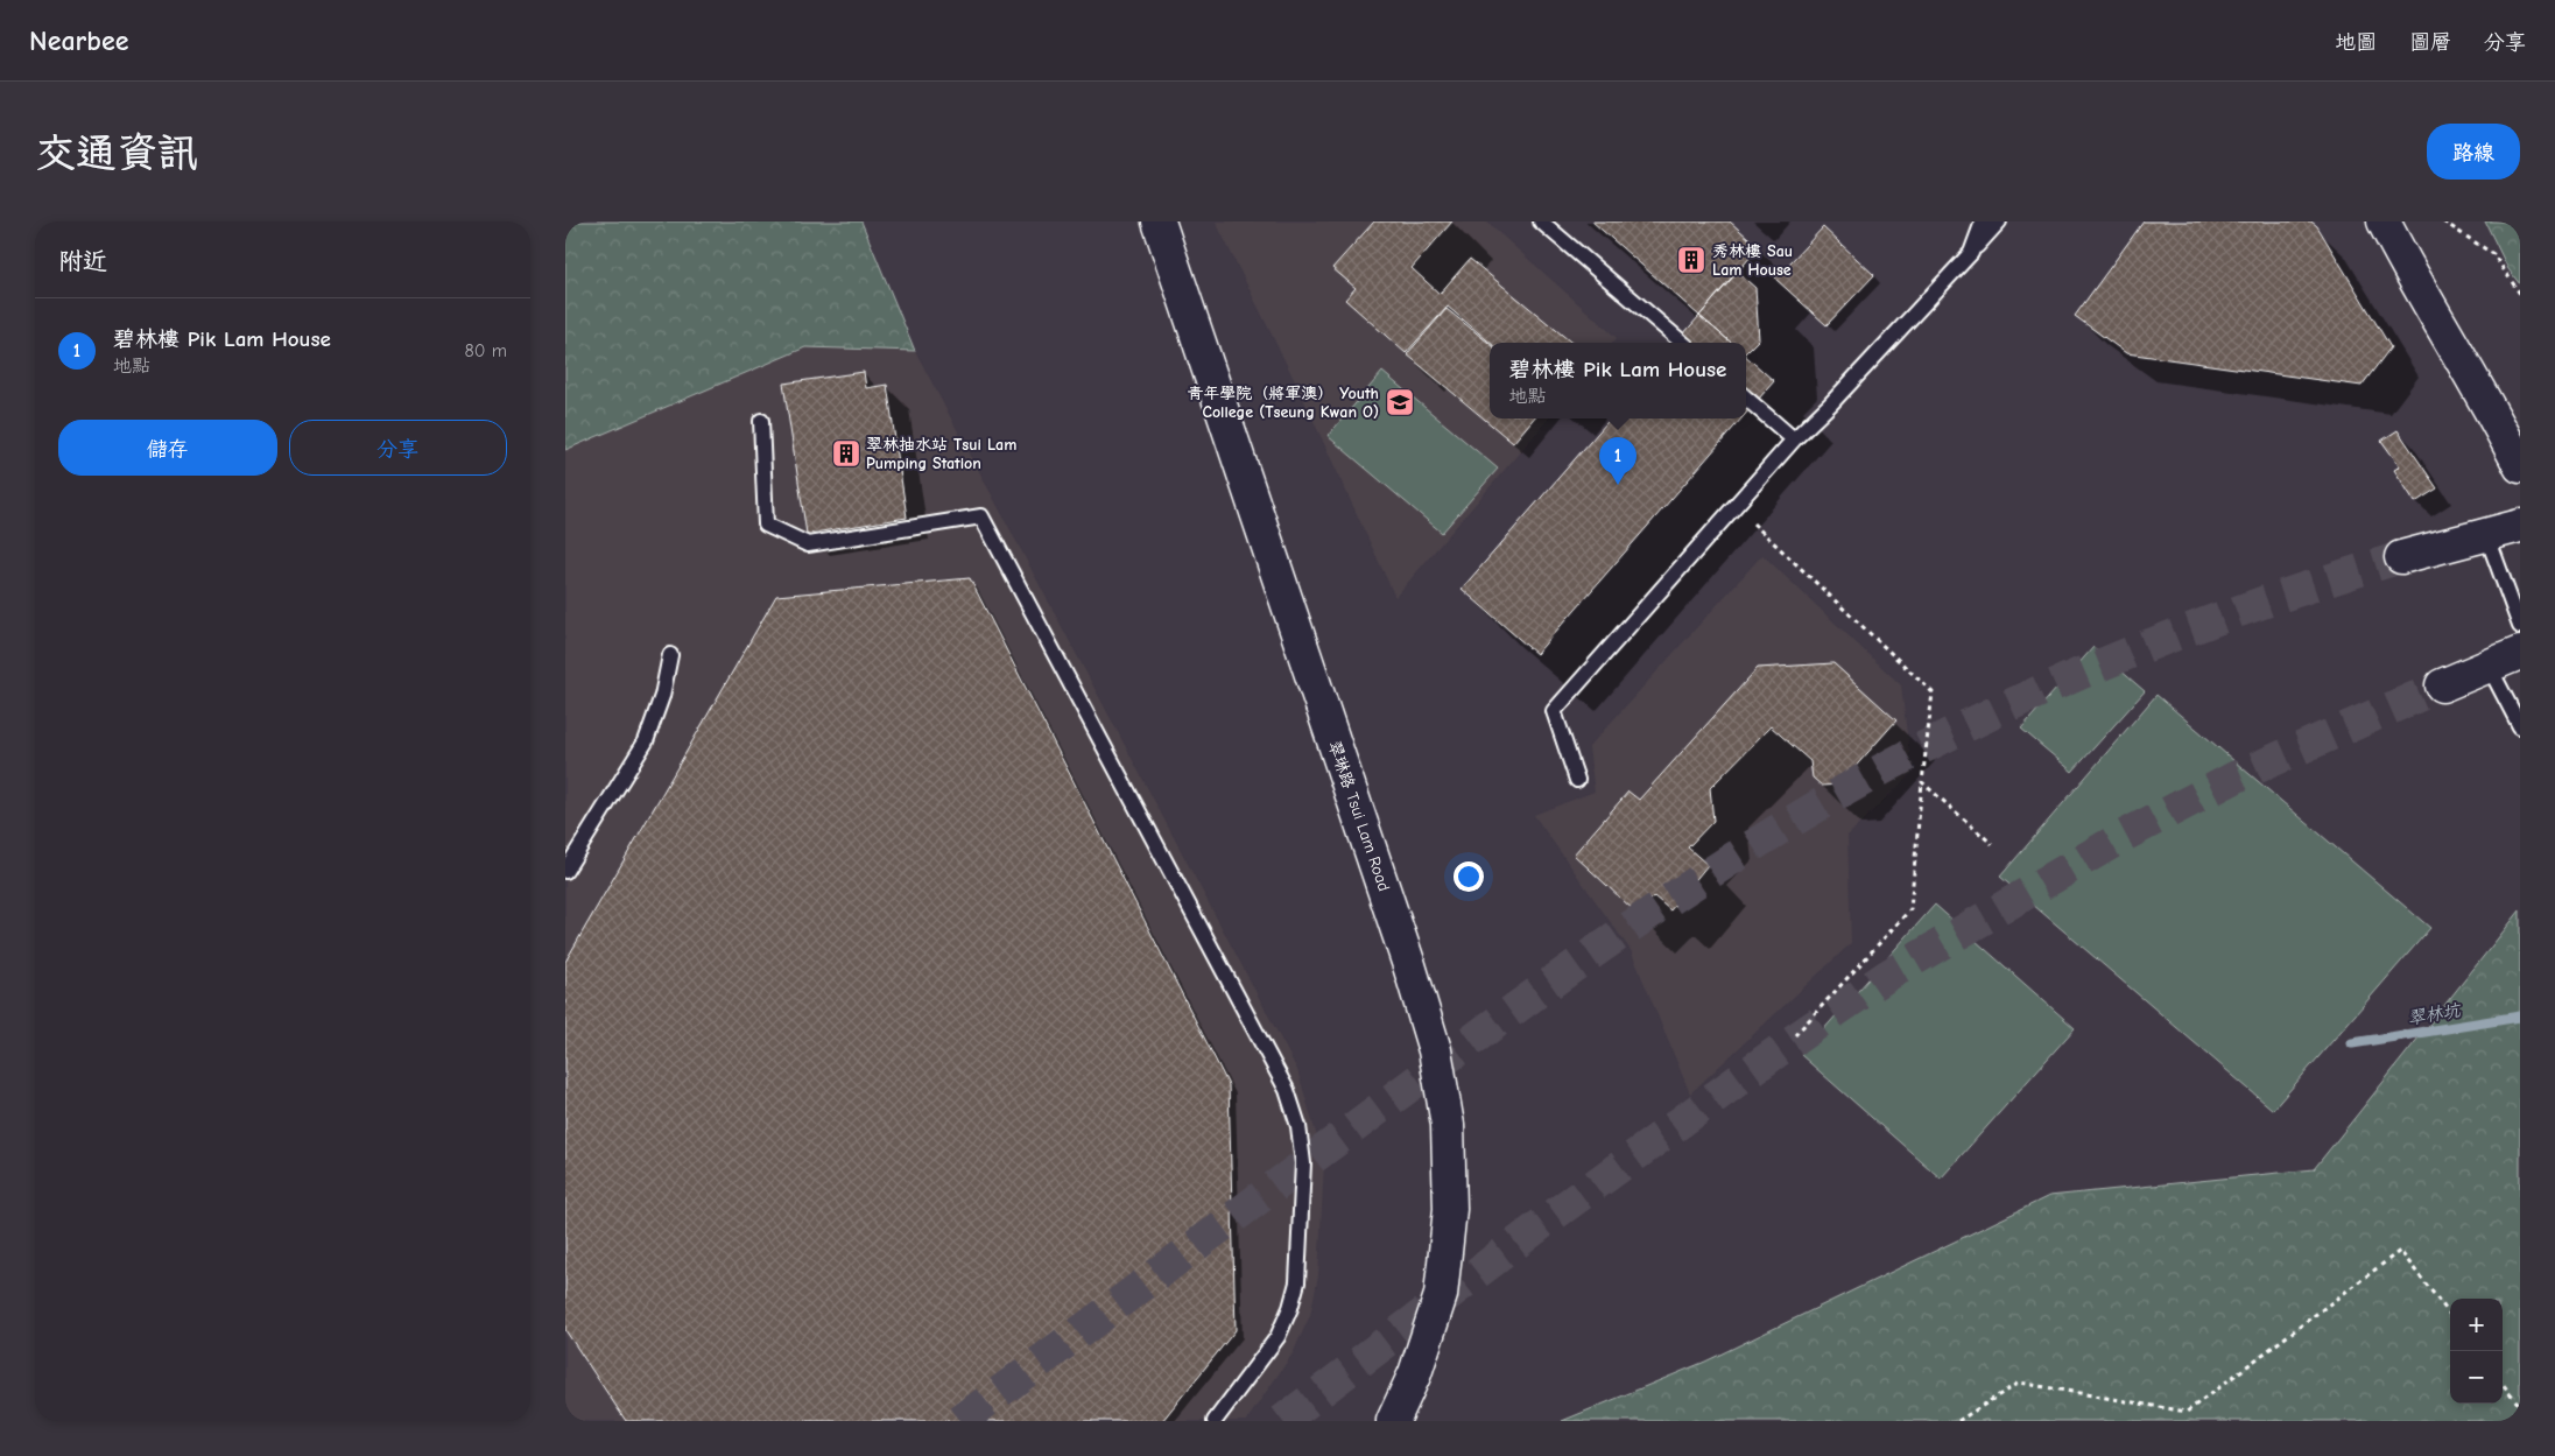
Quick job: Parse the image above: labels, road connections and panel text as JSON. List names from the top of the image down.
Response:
{
  "streets": {
    "main road": ["翠琳路 Tsui Lam Road"]
  },
  "water": ["翠林坑"],
  "places": {
    "building": ["秀林樓 Sau Lam House", "翠林抽水站 Tsui Lam Pumping Station"],
    "school or university": ["青年學院（將軍澳） Youth College (Tseung Kwan O)"]
  },
  "page": {
    "header": "Nearbee",
    "nav": ["地圖", "圖層", "分享"],
    "buttons": [
      "路線",
      ["儲存", "分享"]
    ],
    "title": "交通資訊",
    "heading": "附近",
    "list": [
      {
        "mark": "1",
        "name": "碧林樓 Pik Lam House",
        "note": "地點",
        "value": "80 m"
      }
    ],
    "popup": ["碧林樓 Pik Lam House", "地點"],
    "pins": "1",
    "map_buttons": ["+", "−"]
  }
}
